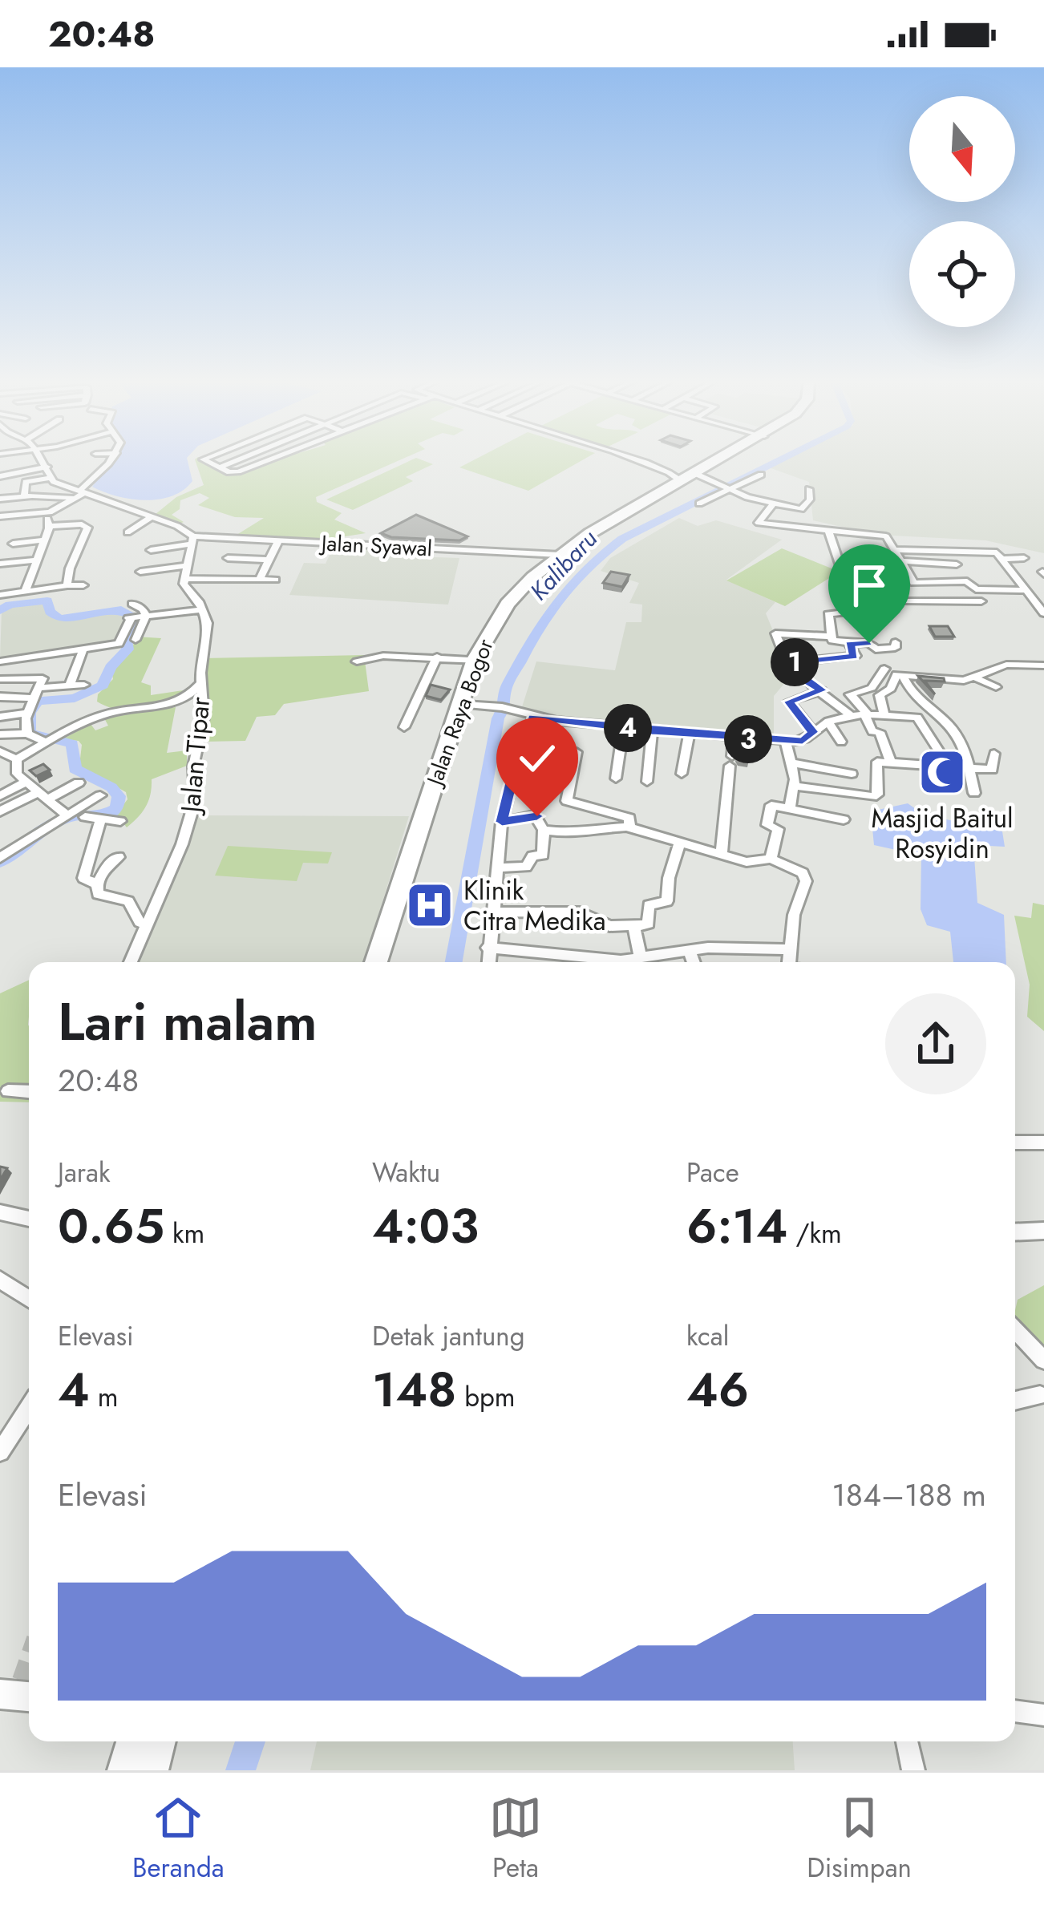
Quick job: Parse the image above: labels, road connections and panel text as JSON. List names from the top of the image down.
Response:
{
  "streets": {
    "highway": ["Jalan Raya Bogor"],
    "street": ["Jalan Syawal", "Jalan Tipar"]
  },
  "crossings": [
    ["Jalan Syawal", "Jalan Raya Bogor"]
  ],
  "water": ["Kalibaru"],
  "places": {
    "mosque": ["Masjid Baitul Rosyidin"],
    "hospital": ["Klinik Citra Medika"]
  },
  "north": "bottom",
  "page": {
    "status": "20:48",
    "pins": ["1", "4", "3"],
    "heading": ["Lari malam", "20:48"],
    "stats": [
      ["Jarak", "0.65 km"],
      ["Waktu", "4:03"],
      ["Pace", "6:14 /km"],
      ["Elevasi", "4 m"],
      ["Detak jantung", "148 bpm"],
      ["kcal", "46"]
    ],
    "chart": ["Elevasi", "184–188 m"],
    "tabs": ["Beranda", "Peta", "Disimpan"]
  }
}
